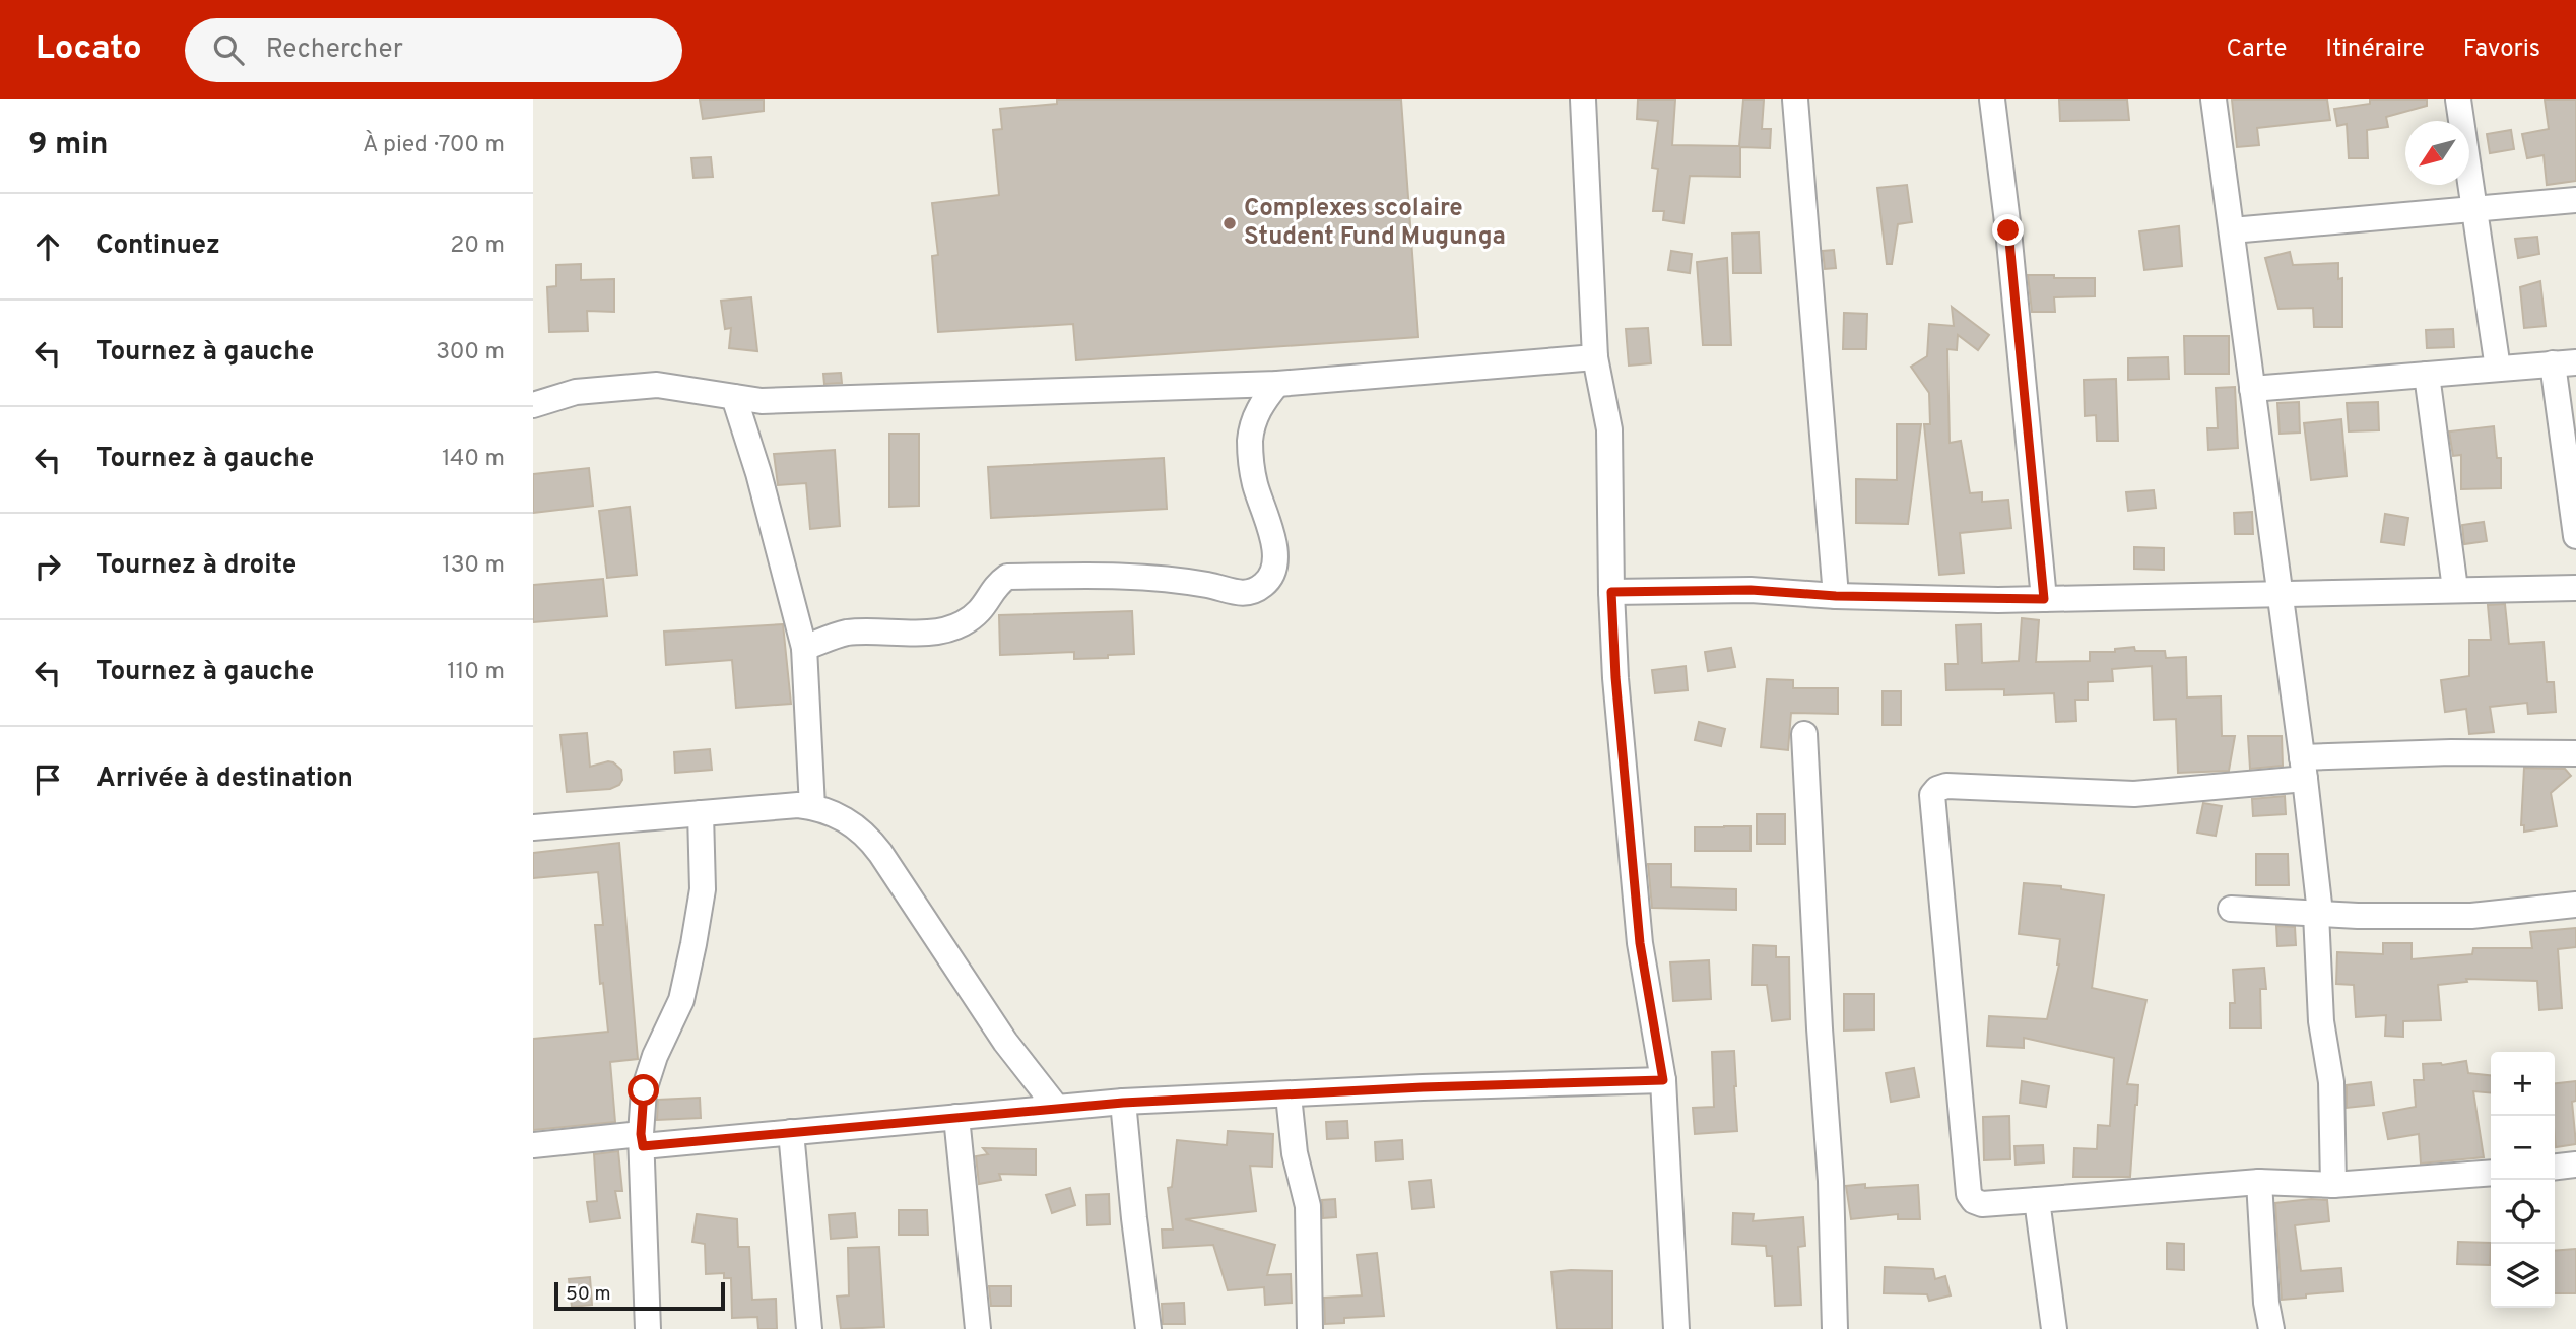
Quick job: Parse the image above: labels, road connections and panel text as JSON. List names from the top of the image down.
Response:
{
  "places": ["Complexes scolaire Student Fund Mugunga"],
  "scale_bar": "50 m",
  "north": "bottom left",
  "page": {
    "header": "Locato",
    "search": "Rechercher",
    "nav": ["Carte", "Itinéraire", "Favoris"],
    "heading": ["9 min", "À pied · 700 m"],
    "list": [
      ["Continuez", "20 m"],
      ["Tournez à gauche", "300 m"],
      ["Tournez à gauche", "140 m"],
      ["Tournez à droite", "130 m"],
      ["Tournez à gauche", "110 m"],
      "Arrivée à destination"
    ],
    "map_buttons": ["+", "−"],
    "scale": "50 m"
  }
}
